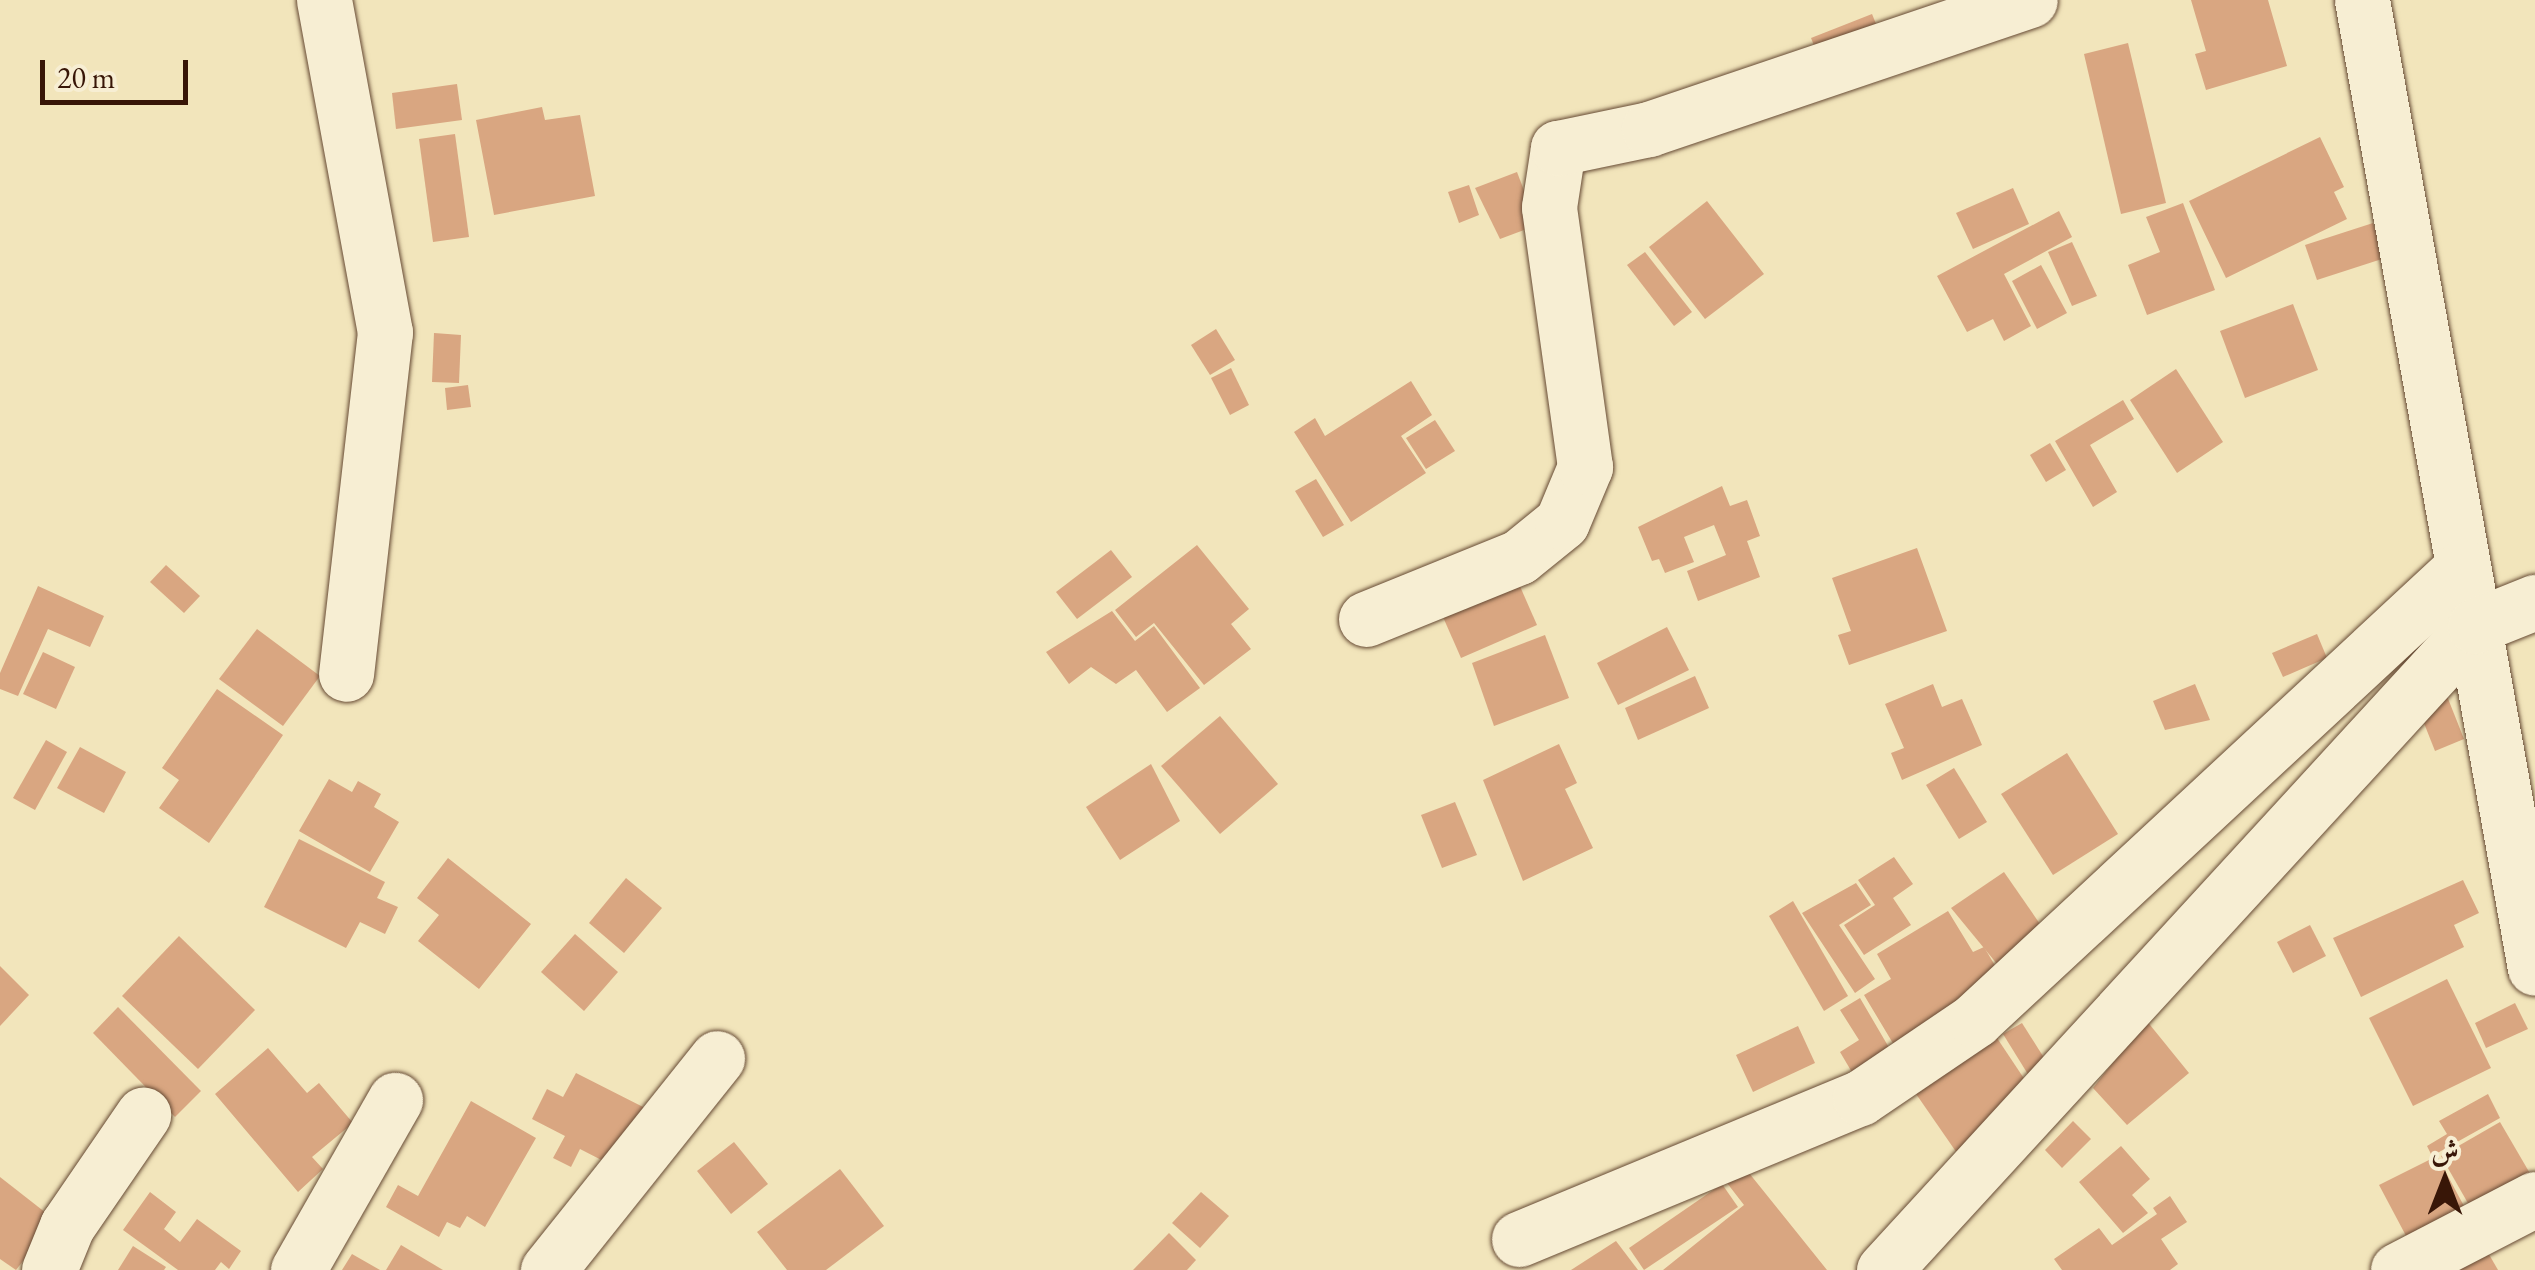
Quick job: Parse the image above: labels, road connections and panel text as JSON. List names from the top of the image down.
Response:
{
  "scale_bar": "20 m",
  "north": "top"
}
